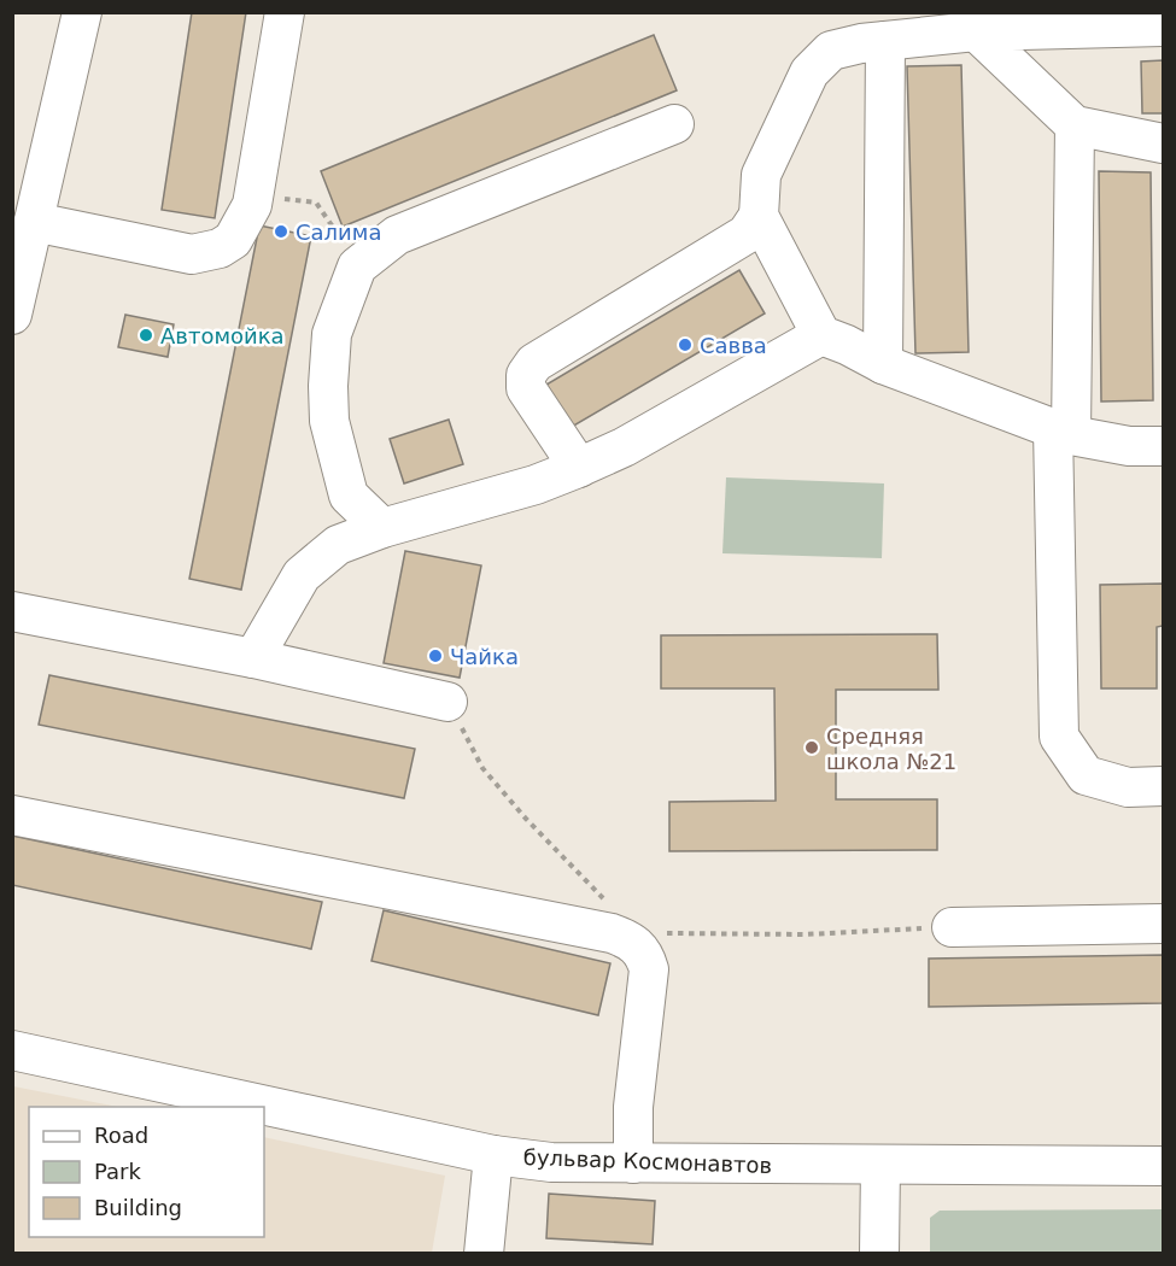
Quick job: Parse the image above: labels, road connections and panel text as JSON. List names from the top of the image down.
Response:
{
  "streets": {
    "street": ["бульвар Космонавтов"]
  },
  "places": [
    "Салима",
    "Автомойка",
    "Савва",
    "Чайка",
    "Средняя школа №21"
  ],
  "legend": ["Road", "Park", "Building"]
}
